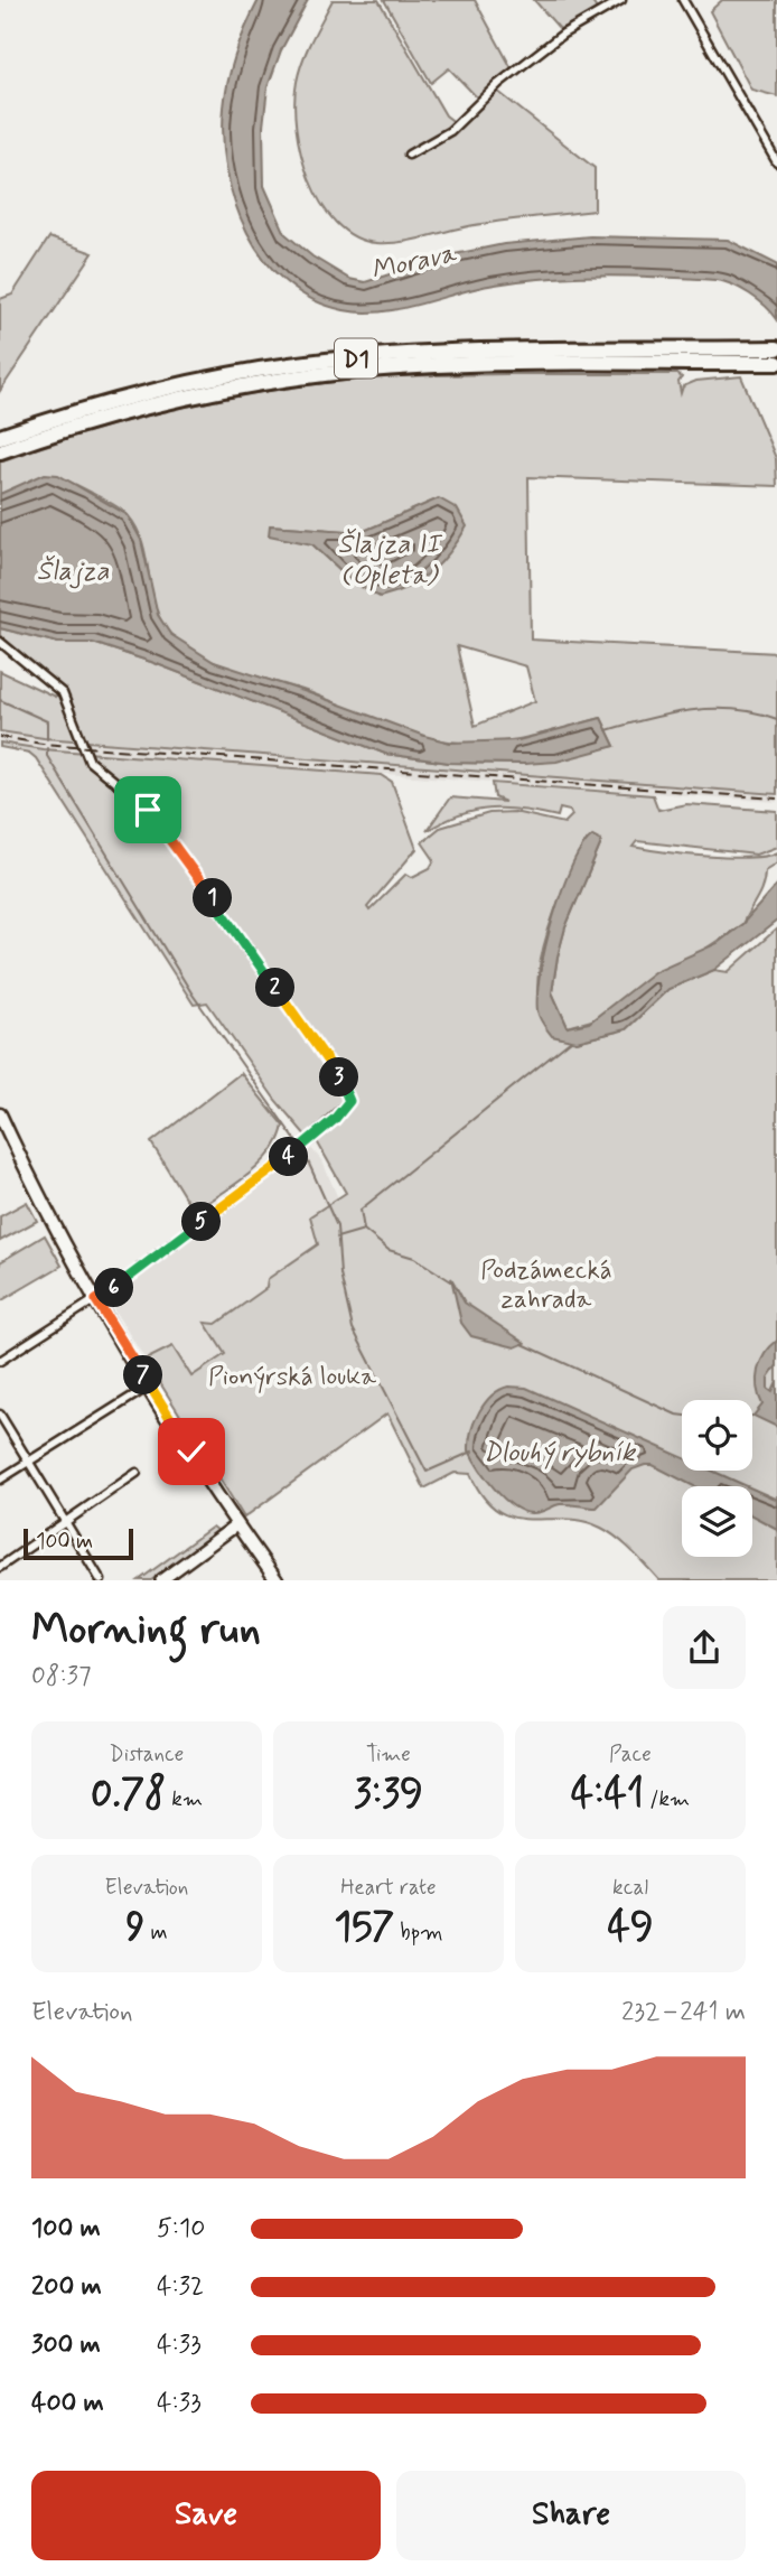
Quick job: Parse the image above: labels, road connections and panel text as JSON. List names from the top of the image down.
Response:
{
  "streets": {
    "highway": ["D1"]
  },
  "water": [
    "Morava",
    "Šlajza II (Opleta)",
    "Šlajza",
    "Dlouhý rybník"
  ],
  "parks": ["Podzámecká zahrada", "Pionýrská louka"],
  "scale_bar": "100 m",
  "page": {
    "pins": [
      "1",
      "2",
      "3",
      "4",
      "5",
      "6",
      "7"
    ],
    "scale": "100 m",
    "heading": ["Morning run", "08:37"],
    "stats": [
      ["Distance", "0.78 km"],
      ["Time", "3:39"],
      ["Pace", "4:41 /km"],
      ["Elevation", "9 m"],
      ["Heart rate", "157 bpm"],
      ["kcal", "49"]
    ],
    "chart": ["Elevation", "232–241 m"],
    "list": [
      {
        "name": "100 m",
        "note": "5:10"
      },
      {
        "name": "200 m",
        "note": "4:32"
      },
      {
        "name": "300 m",
        "note": "4:33"
      },
      {
        "name": "400 m",
        "note": "4:33"
      }
    ],
    "buttons": ["Save", "Share"]
  }
}
